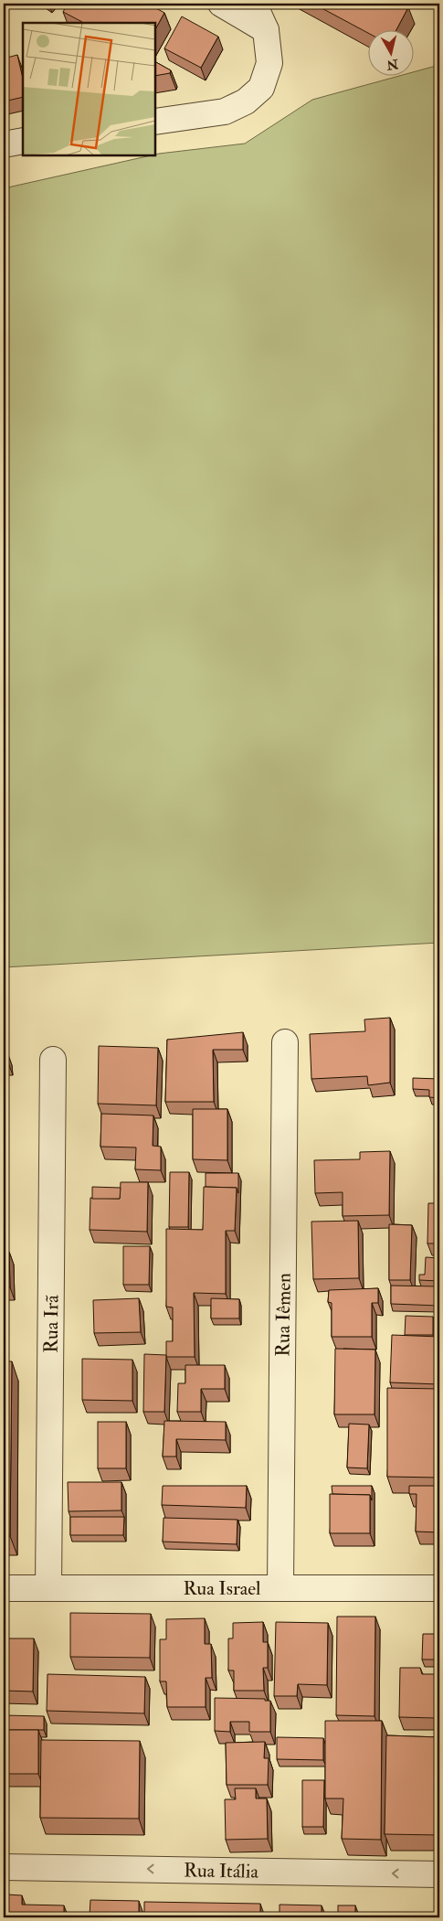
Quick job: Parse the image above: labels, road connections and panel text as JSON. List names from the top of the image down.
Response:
{
  "streets": {
    "street": [
      "Rua Iêmen",
      "Rua Irã",
      "Rua Israel",
      "Rua Itália"
    ]
  },
  "crossings": [
    ["Rua Iêmen", "Rua Israel"],
    ["Rua Irã", "Rua Israel"]
  ],
  "one_way": ["Rua Itália"],
  "north": "bottom"
}
